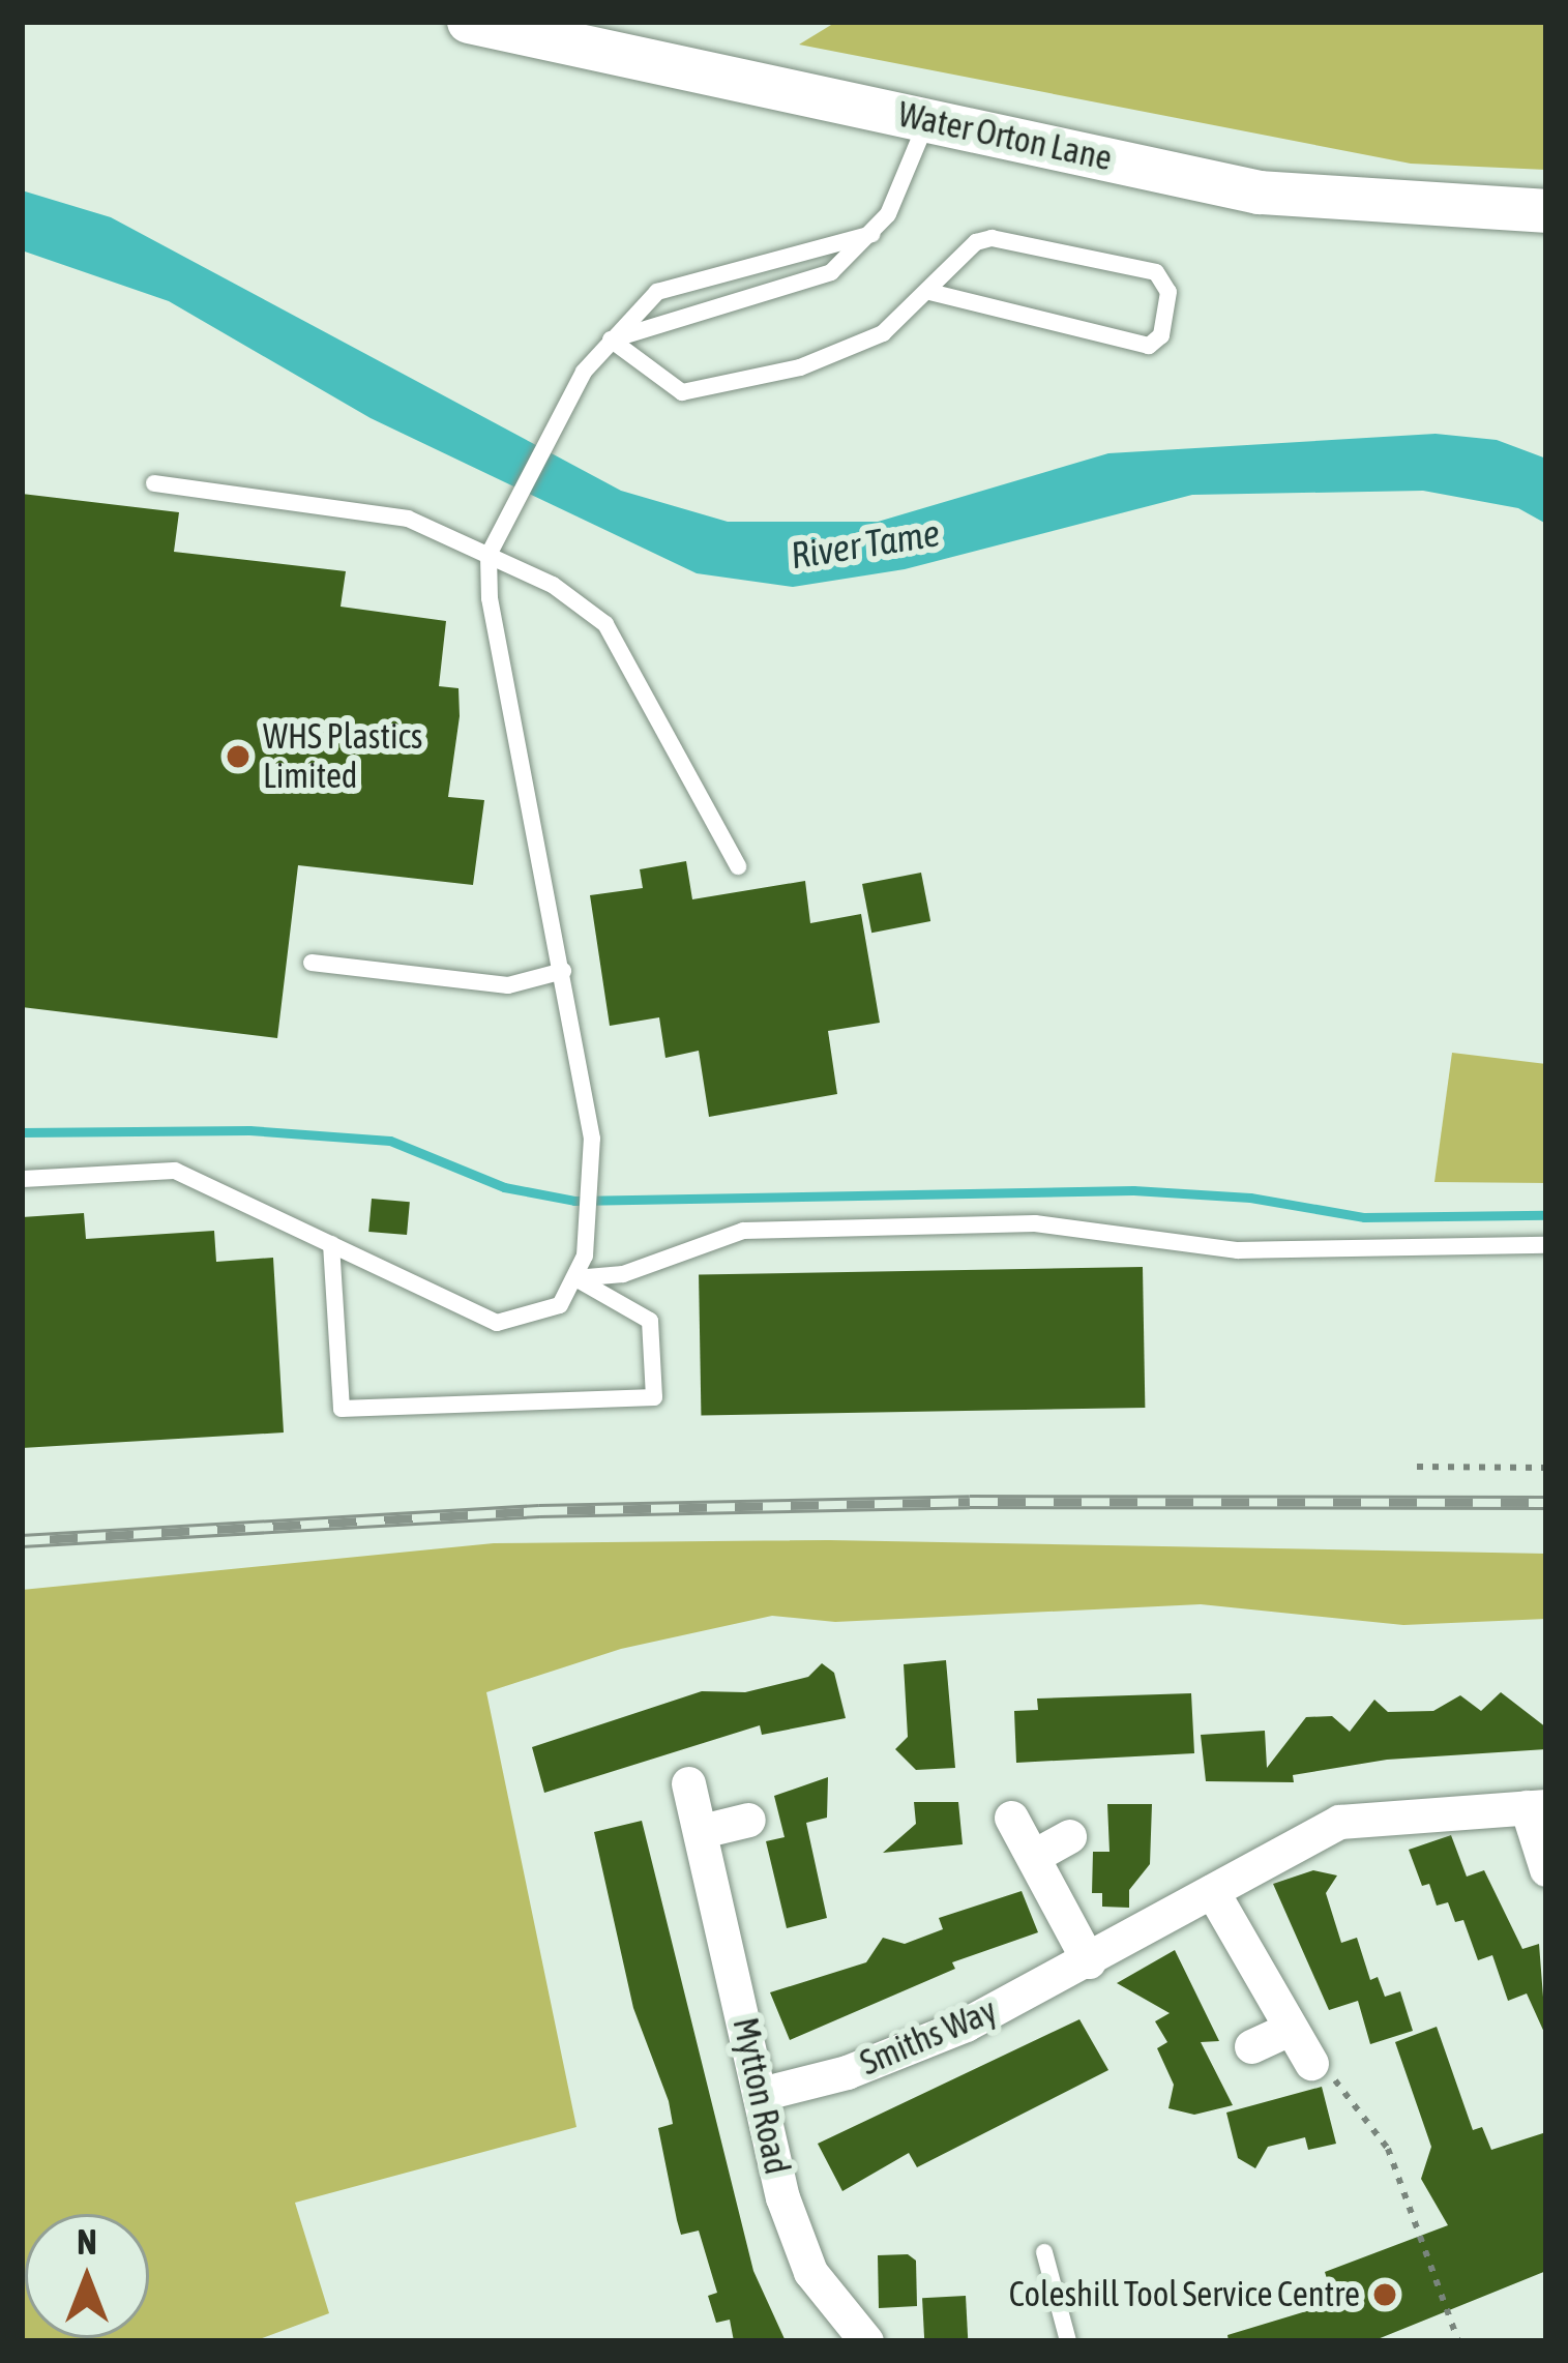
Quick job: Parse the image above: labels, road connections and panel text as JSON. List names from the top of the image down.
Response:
{
  "streets": {
    "street": ["Water Orton Lane", "Smiths Way", "Mytton Road"]
  },
  "crossings": [
    ["Smiths Way", "Mytton Road"]
  ],
  "water": ["River Tame"],
  "places": ["WHS Plastics Limited", "Coleshill Tool Service Centre"],
  "north": "top"
}
